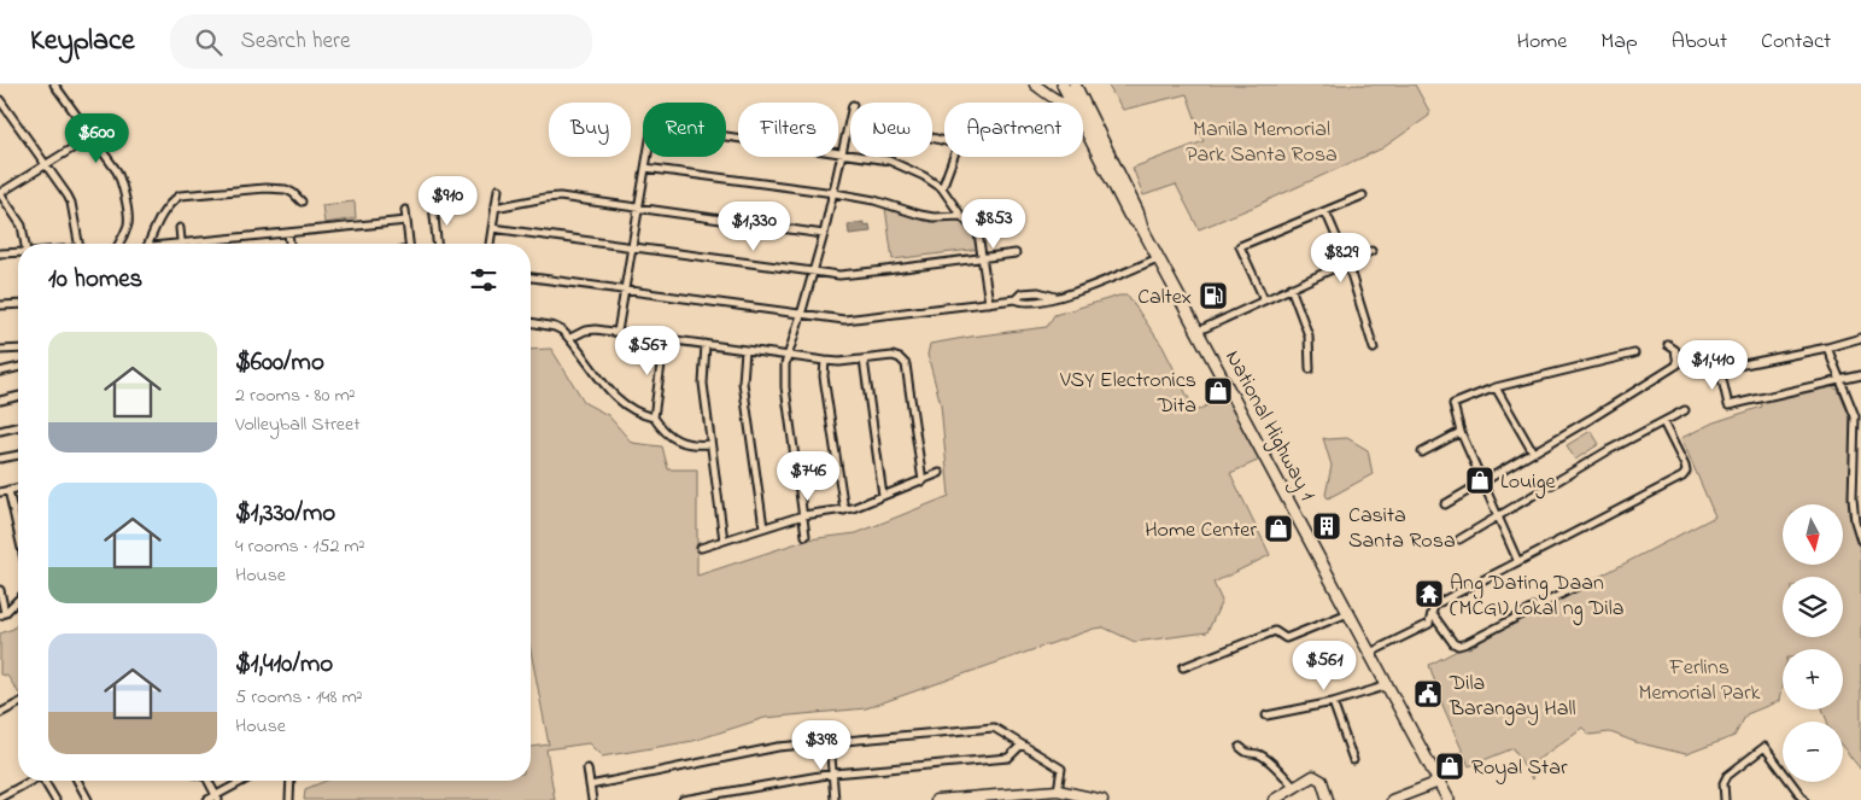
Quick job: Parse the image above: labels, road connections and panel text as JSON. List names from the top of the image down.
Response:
{
  "streets": {
    "highway": ["National Highway 1"]
  },
  "parks": ["Manila Memorial Park Santa Rosa", "Ferlins Memorial Park"],
  "places": {
    "fuel station": ["Caltex"],
    "shop": [
      "VSY Electronics Dita",
      "Louige",
      "Home Center",
      "Royal Star"
    ],
    "building": ["Casita Santa Rosa"],
    "temple": ["Ang Dating Daan (MCGI) Lokal ng Dila"],
    "public building": ["Dila Barangay Hall"]
  },
  "north": "bottom",
  "page": {
    "header": "Keyplace",
    "search": "Search here",
    "nav": [
      "Home",
      "Map",
      "About",
      "Contact"
    ],
    "chip": [
      "Buy",
      "Rent",
      "Filters",
      "New",
      "Apartment"
    ],
    "price": [
      "$600",
      "$910",
      "$853",
      "$1,330",
      "$829",
      "$567",
      "$1,410",
      "$746",
      "$561",
      "$398"
    ],
    "heading": "10 homes",
    "list": [
      {
        "name": "$600/mo",
        "note": "2 rooms · 80 m² · Volleyball Street"
      },
      {
        "name": "$1,330/mo",
        "note": "4 rooms · 152 m² · House"
      },
      {
        "name": "$1,410/mo",
        "note": "5 rooms · 148 m² · House"
      }
    ],
    "map_buttons": ["+", "−"]
  }
}
